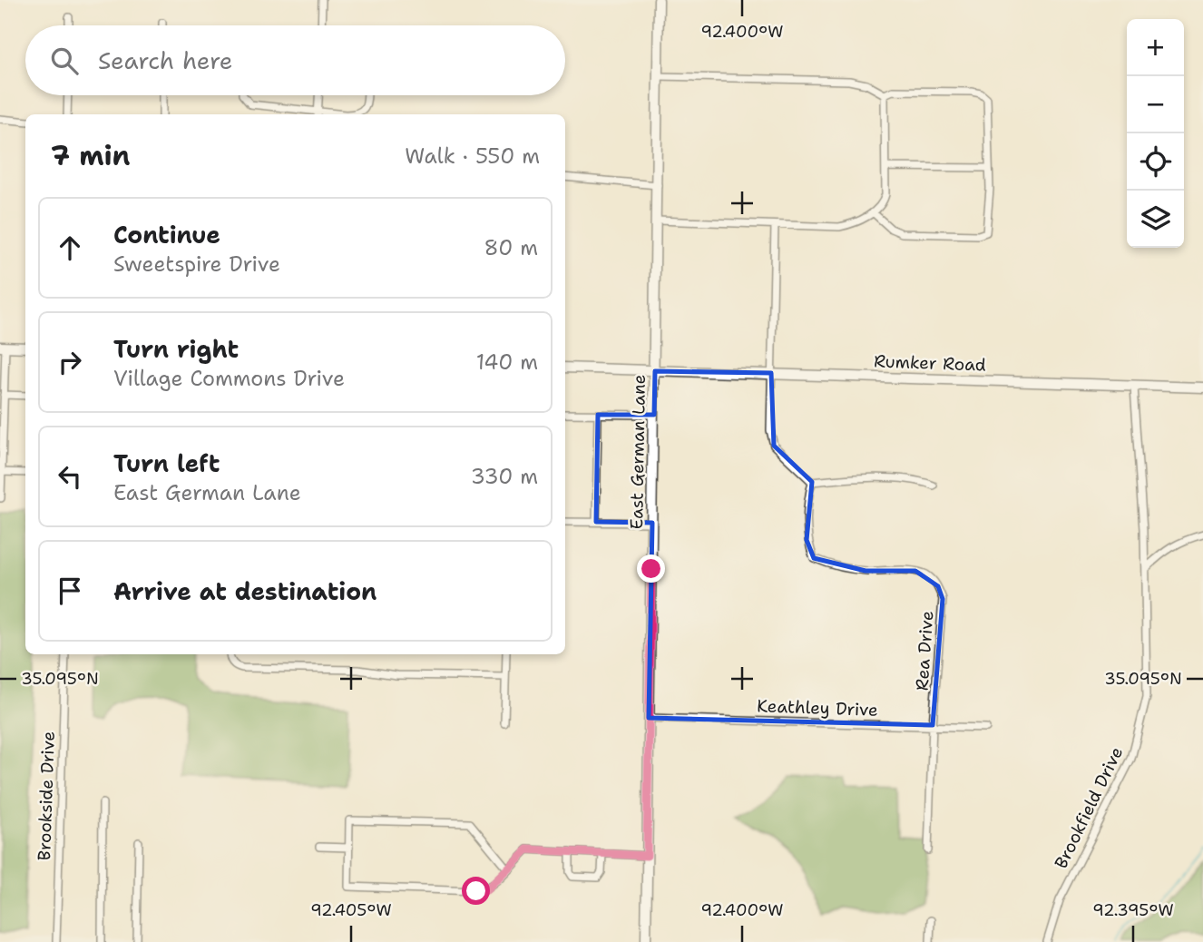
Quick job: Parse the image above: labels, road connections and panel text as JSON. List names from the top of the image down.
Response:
{
  "streets": {
    "street": [
      "Rumker Road",
      "East German Lane",
      "Rea Drive",
      "Keathley Drive",
      "Brookside Drive",
      "Brookfield Drive"
    ]
  },
  "crossings": [
    ["Rumker Road", "East German Lane"],
    ["Rumker Road", "Brookfield Drive"],
    ["East German Lane", "Keathley Drive"],
    ["Rea Drive", "Keathley Drive"]
  ],
  "page": {
    "map_buttons": ["+", "−"],
    "search": "Search here",
    "heading": ["7 min", "Walk · 550 m"],
    "list": [
      ["Continue", "Sweetspire Drive", "80 m"],
      ["Turn right", "Village Commons Drive", "140 m"],
      ["Turn left", "East German Lane", "330 m"],
      "Arrive at destination"
    ]
  },
  "coordinates": [
    "92.400°W",
    "35.095°N",
    "92.405°W",
    "92.395°W"
  ]
}
